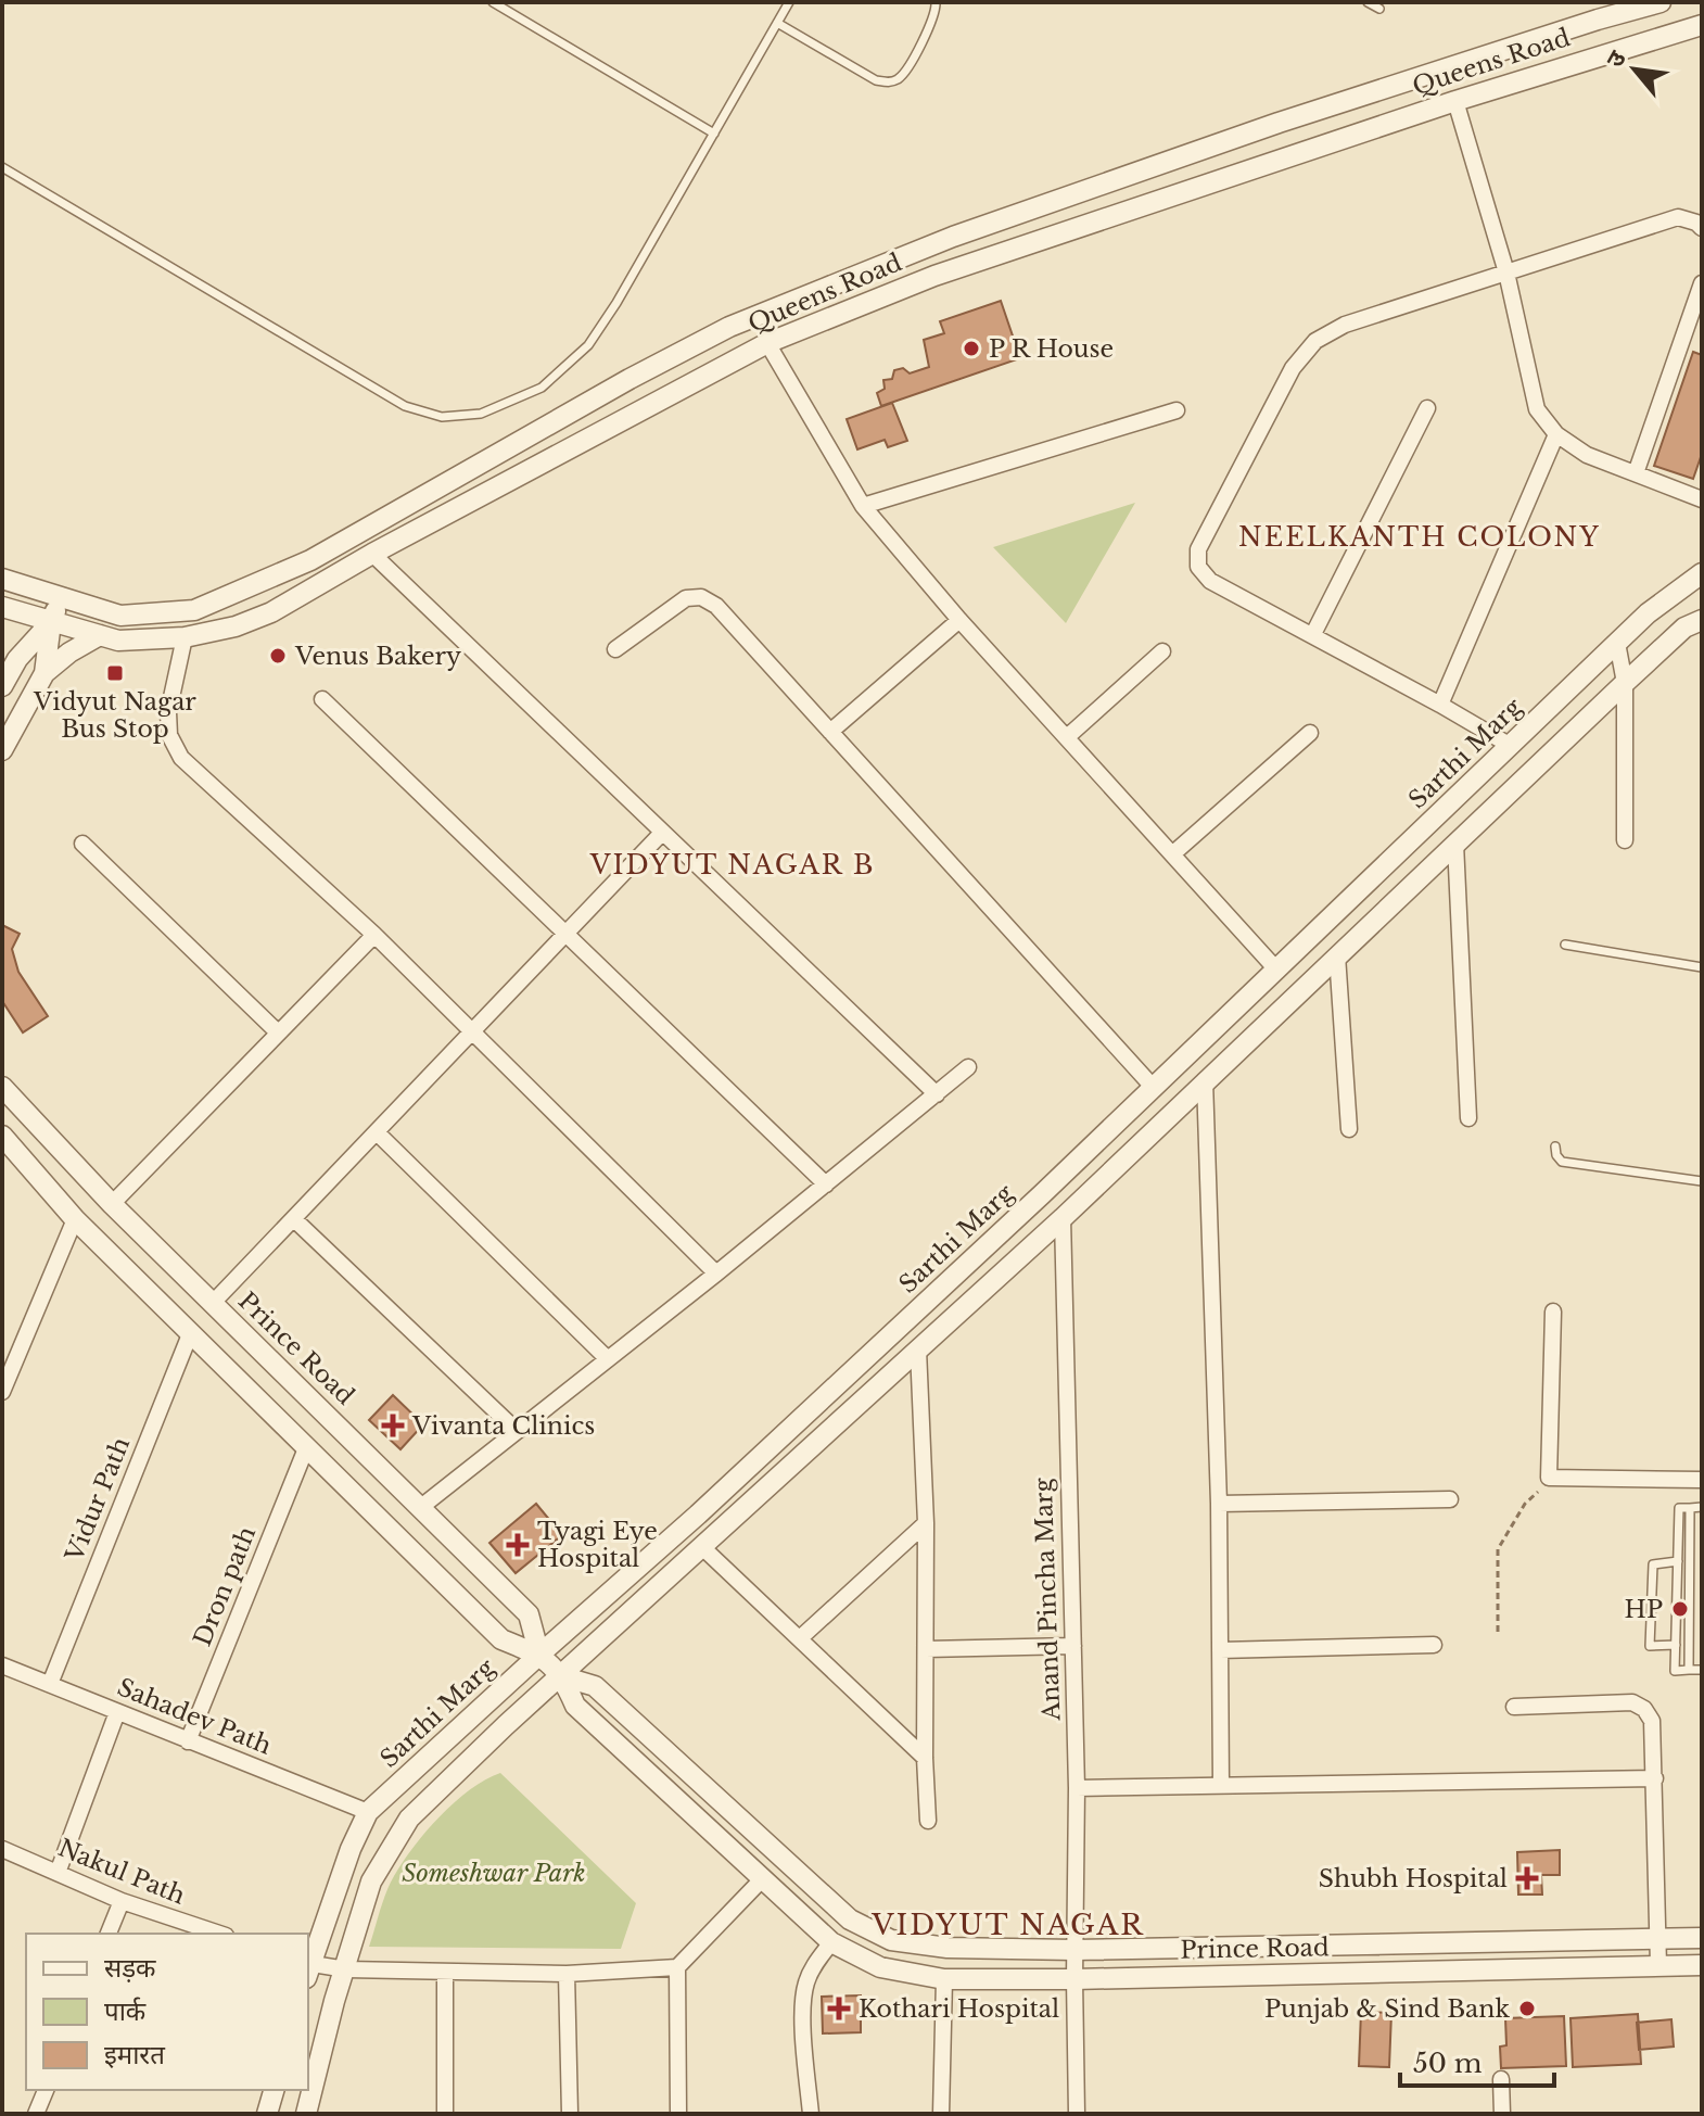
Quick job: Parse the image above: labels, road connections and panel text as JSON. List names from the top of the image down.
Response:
{
  "streets": {
    "street": [
      "Queens Road",
      "Sarthi Marg",
      "Prince Road",
      "Vidur Path",
      "Dron path",
      "Anand Pincha Marg",
      "Sahadev Path",
      "Nakul Path"
    ]
  },
  "crossings": [
    ["Sarthi Marg", "Prince Road"],
    ["Sarthi Marg", "Sahadev Path"],
    ["Prince Road", "Vidur Path"],
    ["Prince Road", "Dron path"],
    ["Prince Road", "Anand Pincha Marg"],
    ["Vidur Path", "Sahadev Path"],
    ["Dron path", "Sahadev Path"]
  ],
  "districts": ["NEELKANTH COLONY", "VIDYUT NAGAR B", "VIDYUT NAGAR"],
  "parks": ["Someshwar Park"],
  "places": {
    "other": [
      "P R House",
      "Venus Bakery",
      "HP",
      "Punjab & Sind Bank"
    ],
    "transit": ["Vidyut Nagar Bus Stop"],
    "health": [
      "Vivanta Clinics",
      "Tyagi Eye Hospital",
      "Shubh Hospital",
      "Kothari Hospital"
    ]
  },
  "legend": ["सड़क", "पार्क", "इमारत"],
  "scale_bar": "50 m",
  "north": "top left"
}
